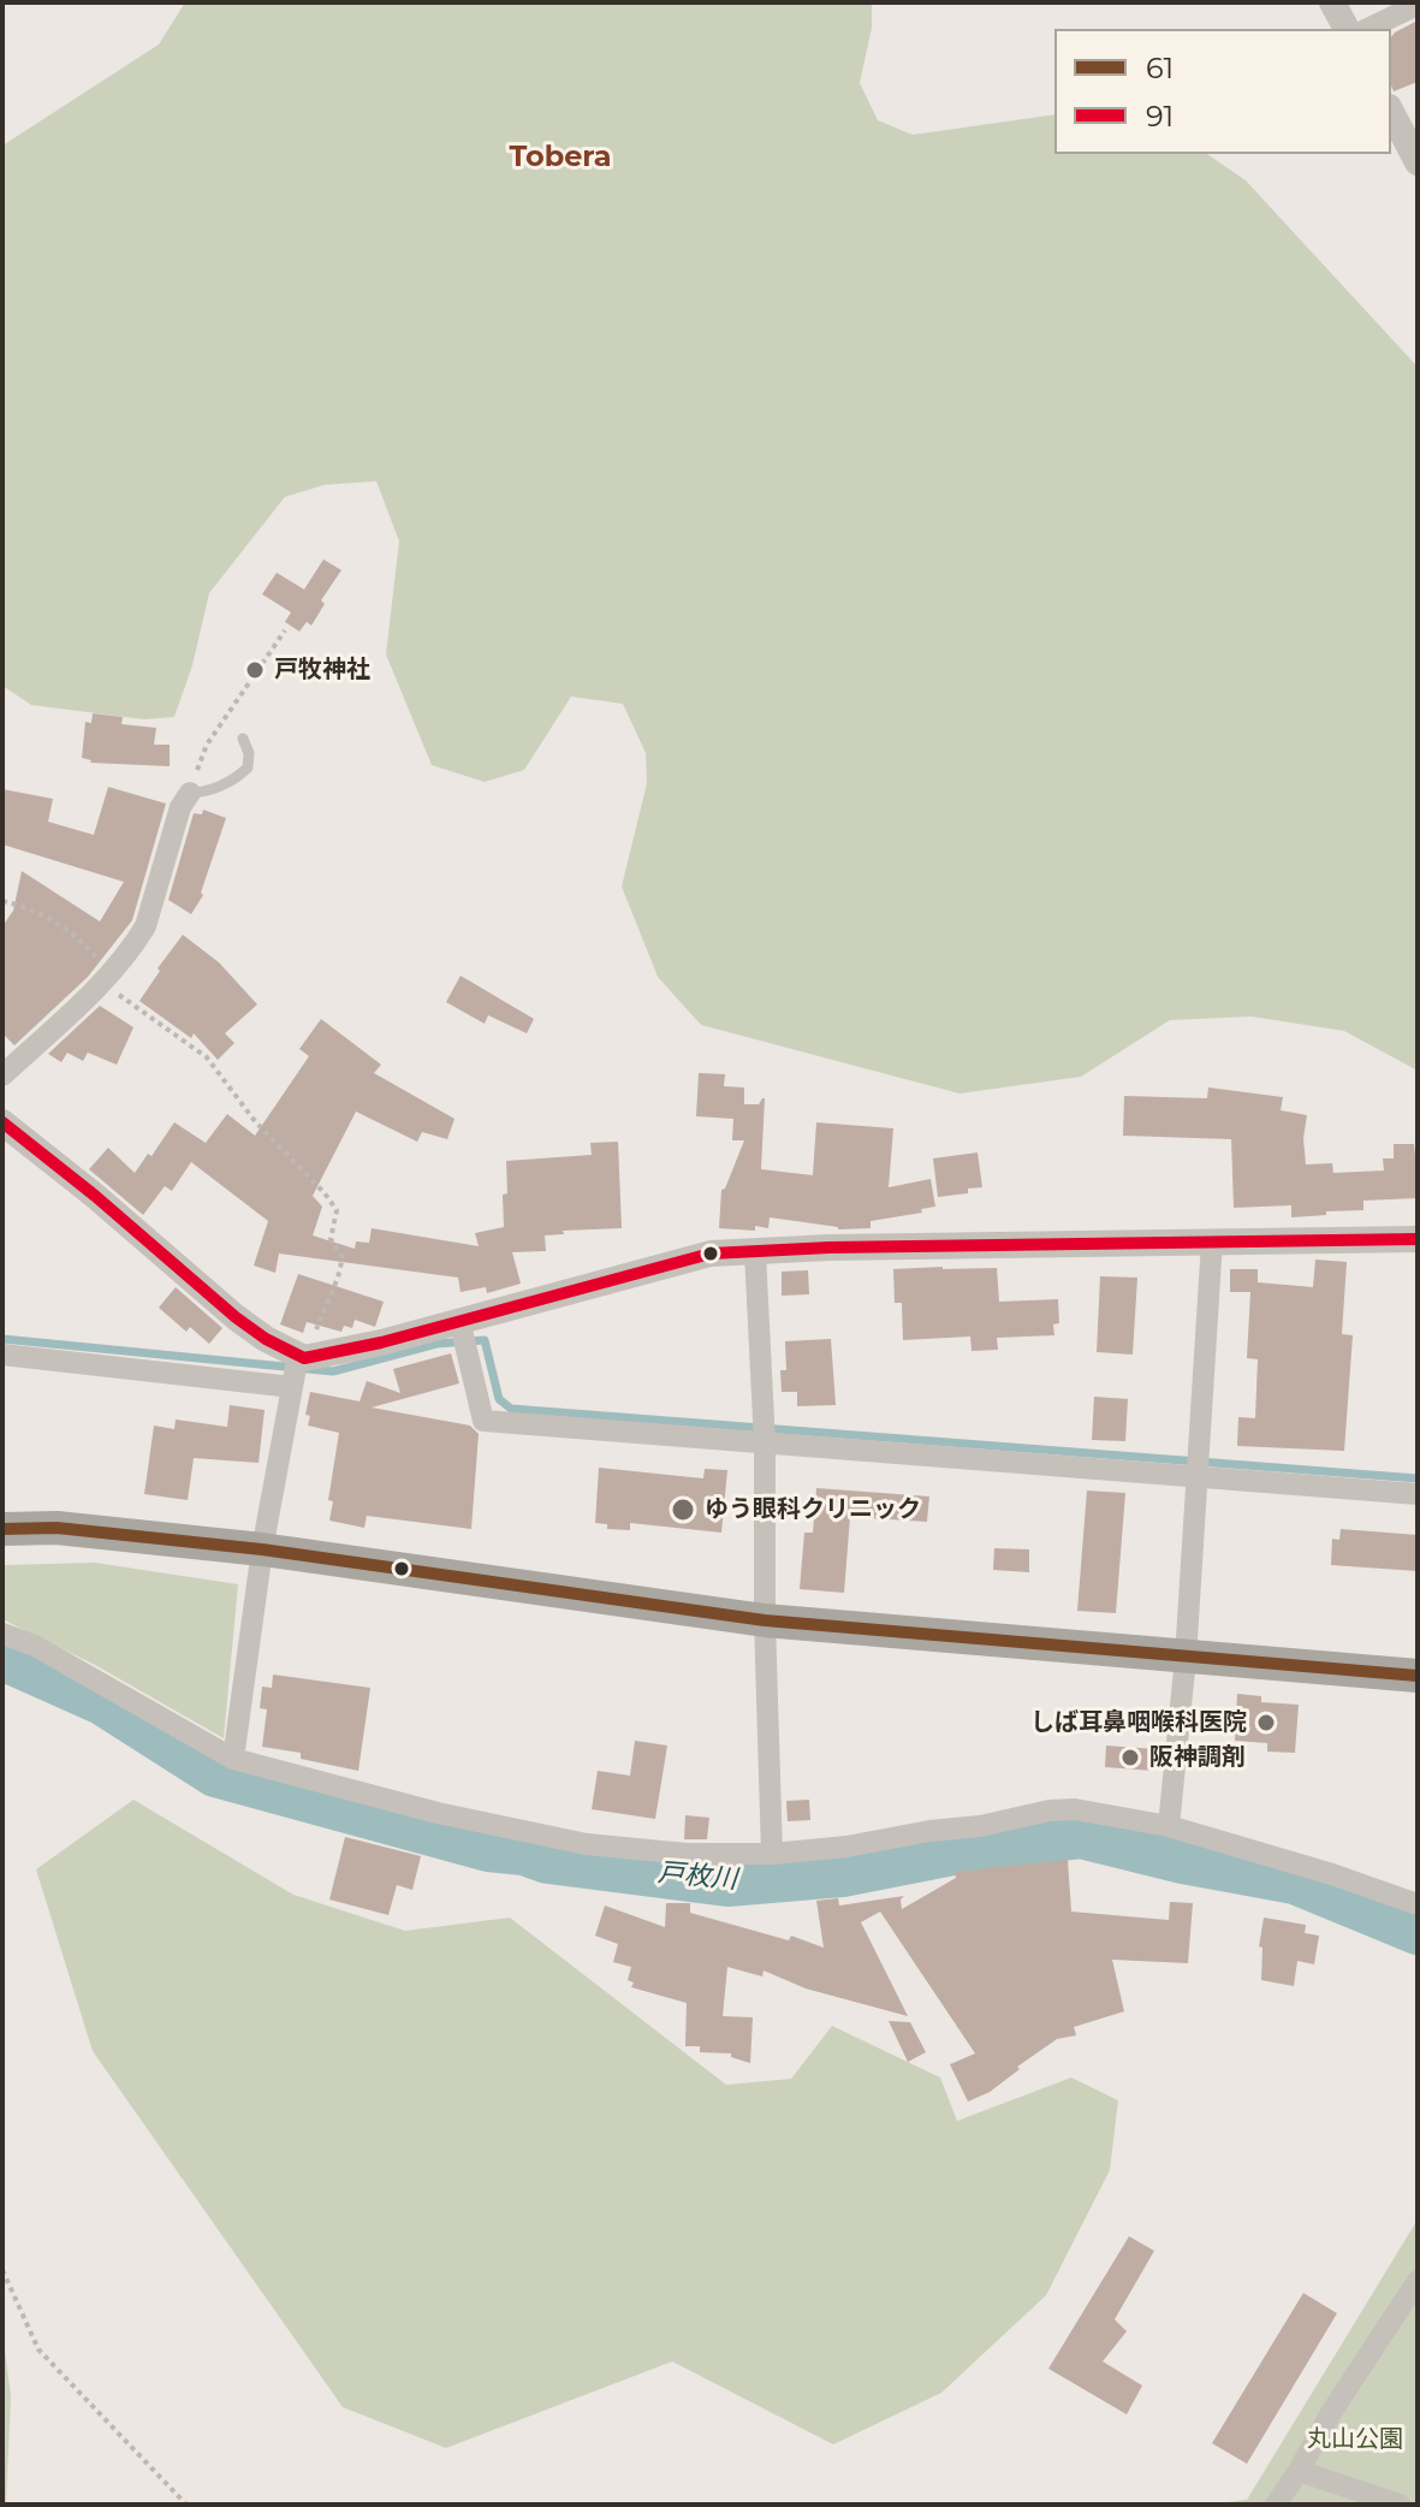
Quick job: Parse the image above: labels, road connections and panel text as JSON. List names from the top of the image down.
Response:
{
  "districts": ["Tobera"],
  "water": ["戸枚川"],
  "parks": ["丸山公園"],
  "places": [
    "戸牧神社",
    "ゆう眼科クリニック",
    "しば耳鼻咽喉科医院",
    "阪神調剤"
  ],
  "lines": ["transit line 91", "transit line 61"],
  "legend": ["61", "91"]
}
